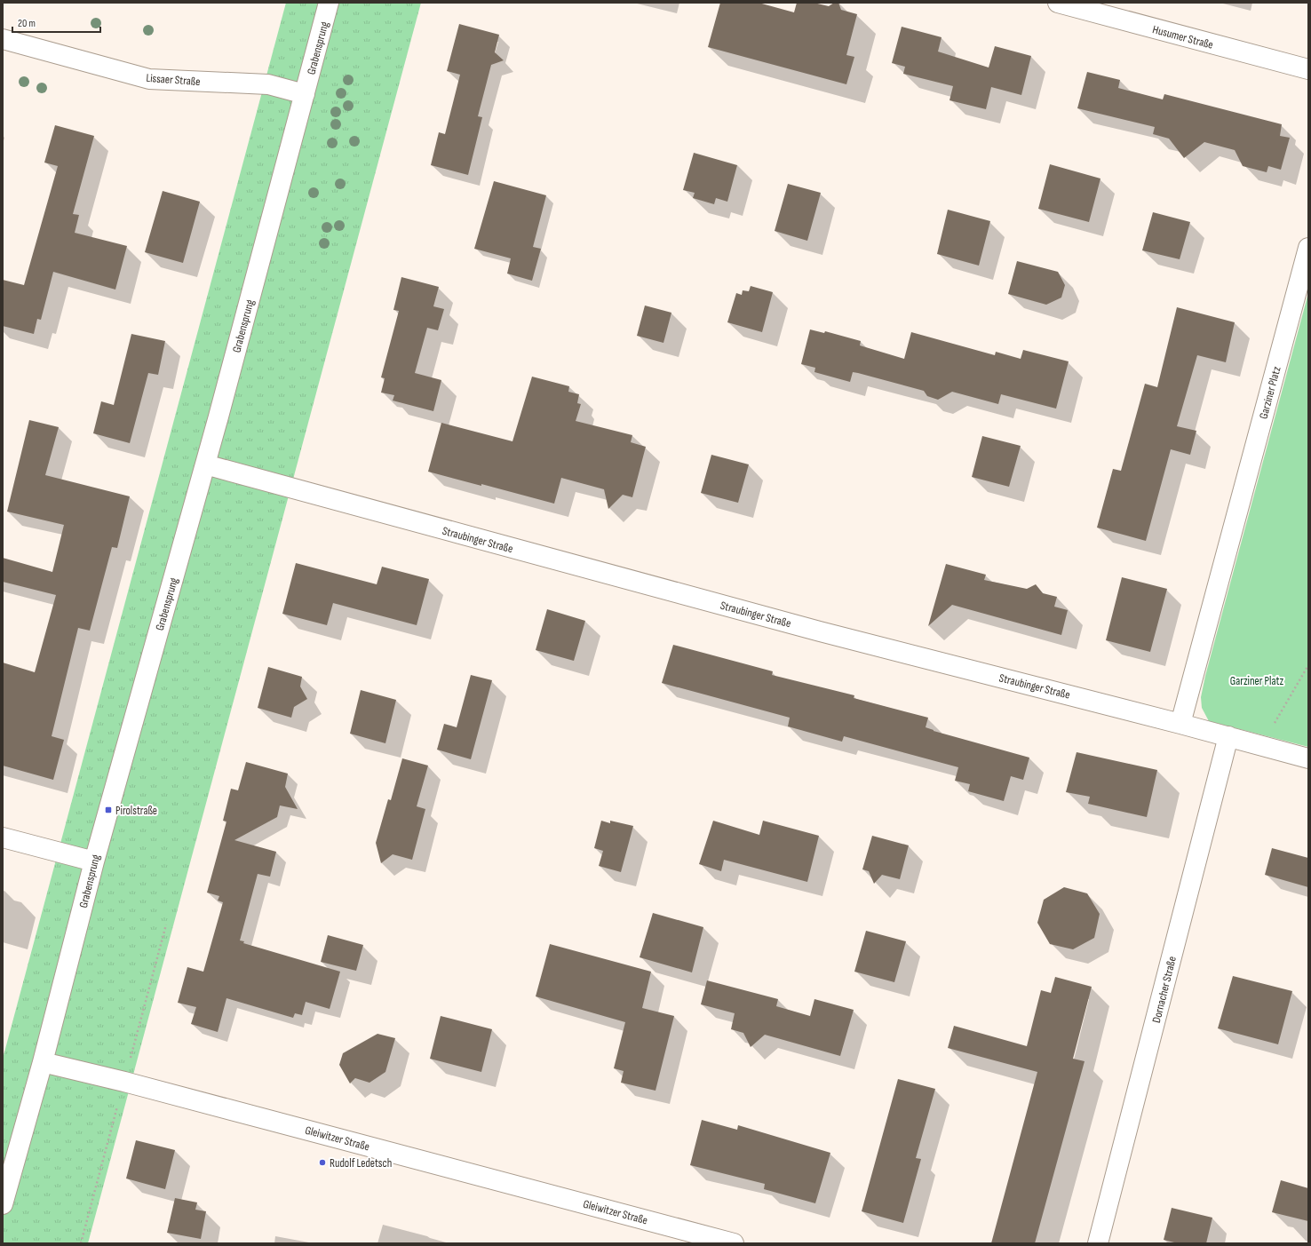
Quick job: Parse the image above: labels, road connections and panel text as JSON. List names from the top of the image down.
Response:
{
  "streets": {
    "street": [
      "Husumer Straße",
      "Grabensprung",
      "Lissaer Straße",
      "Garziner Platz",
      "Straubinger Straße",
      "Dornacher Straße",
      "Gleiwitzer Straße"
    ]
  },
  "crossings": [
    ["Grabensprung", "Lissaer Straße"],
    ["Grabensprung", "Straubinger Straße"],
    ["Grabensprung", "Gleiwitzer Straße"],
    ["Garziner Platz", "Straubinger Straße"],
    ["Straubinger Straße", "Dornacher Straße"]
  ],
  "parks": ["Garziner Platz"],
  "places": {
    "transit": ["Pirolstraße"],
    "other": ["Rudolf Ledetsch"]
  },
  "scale_bar": "20 m"
}
